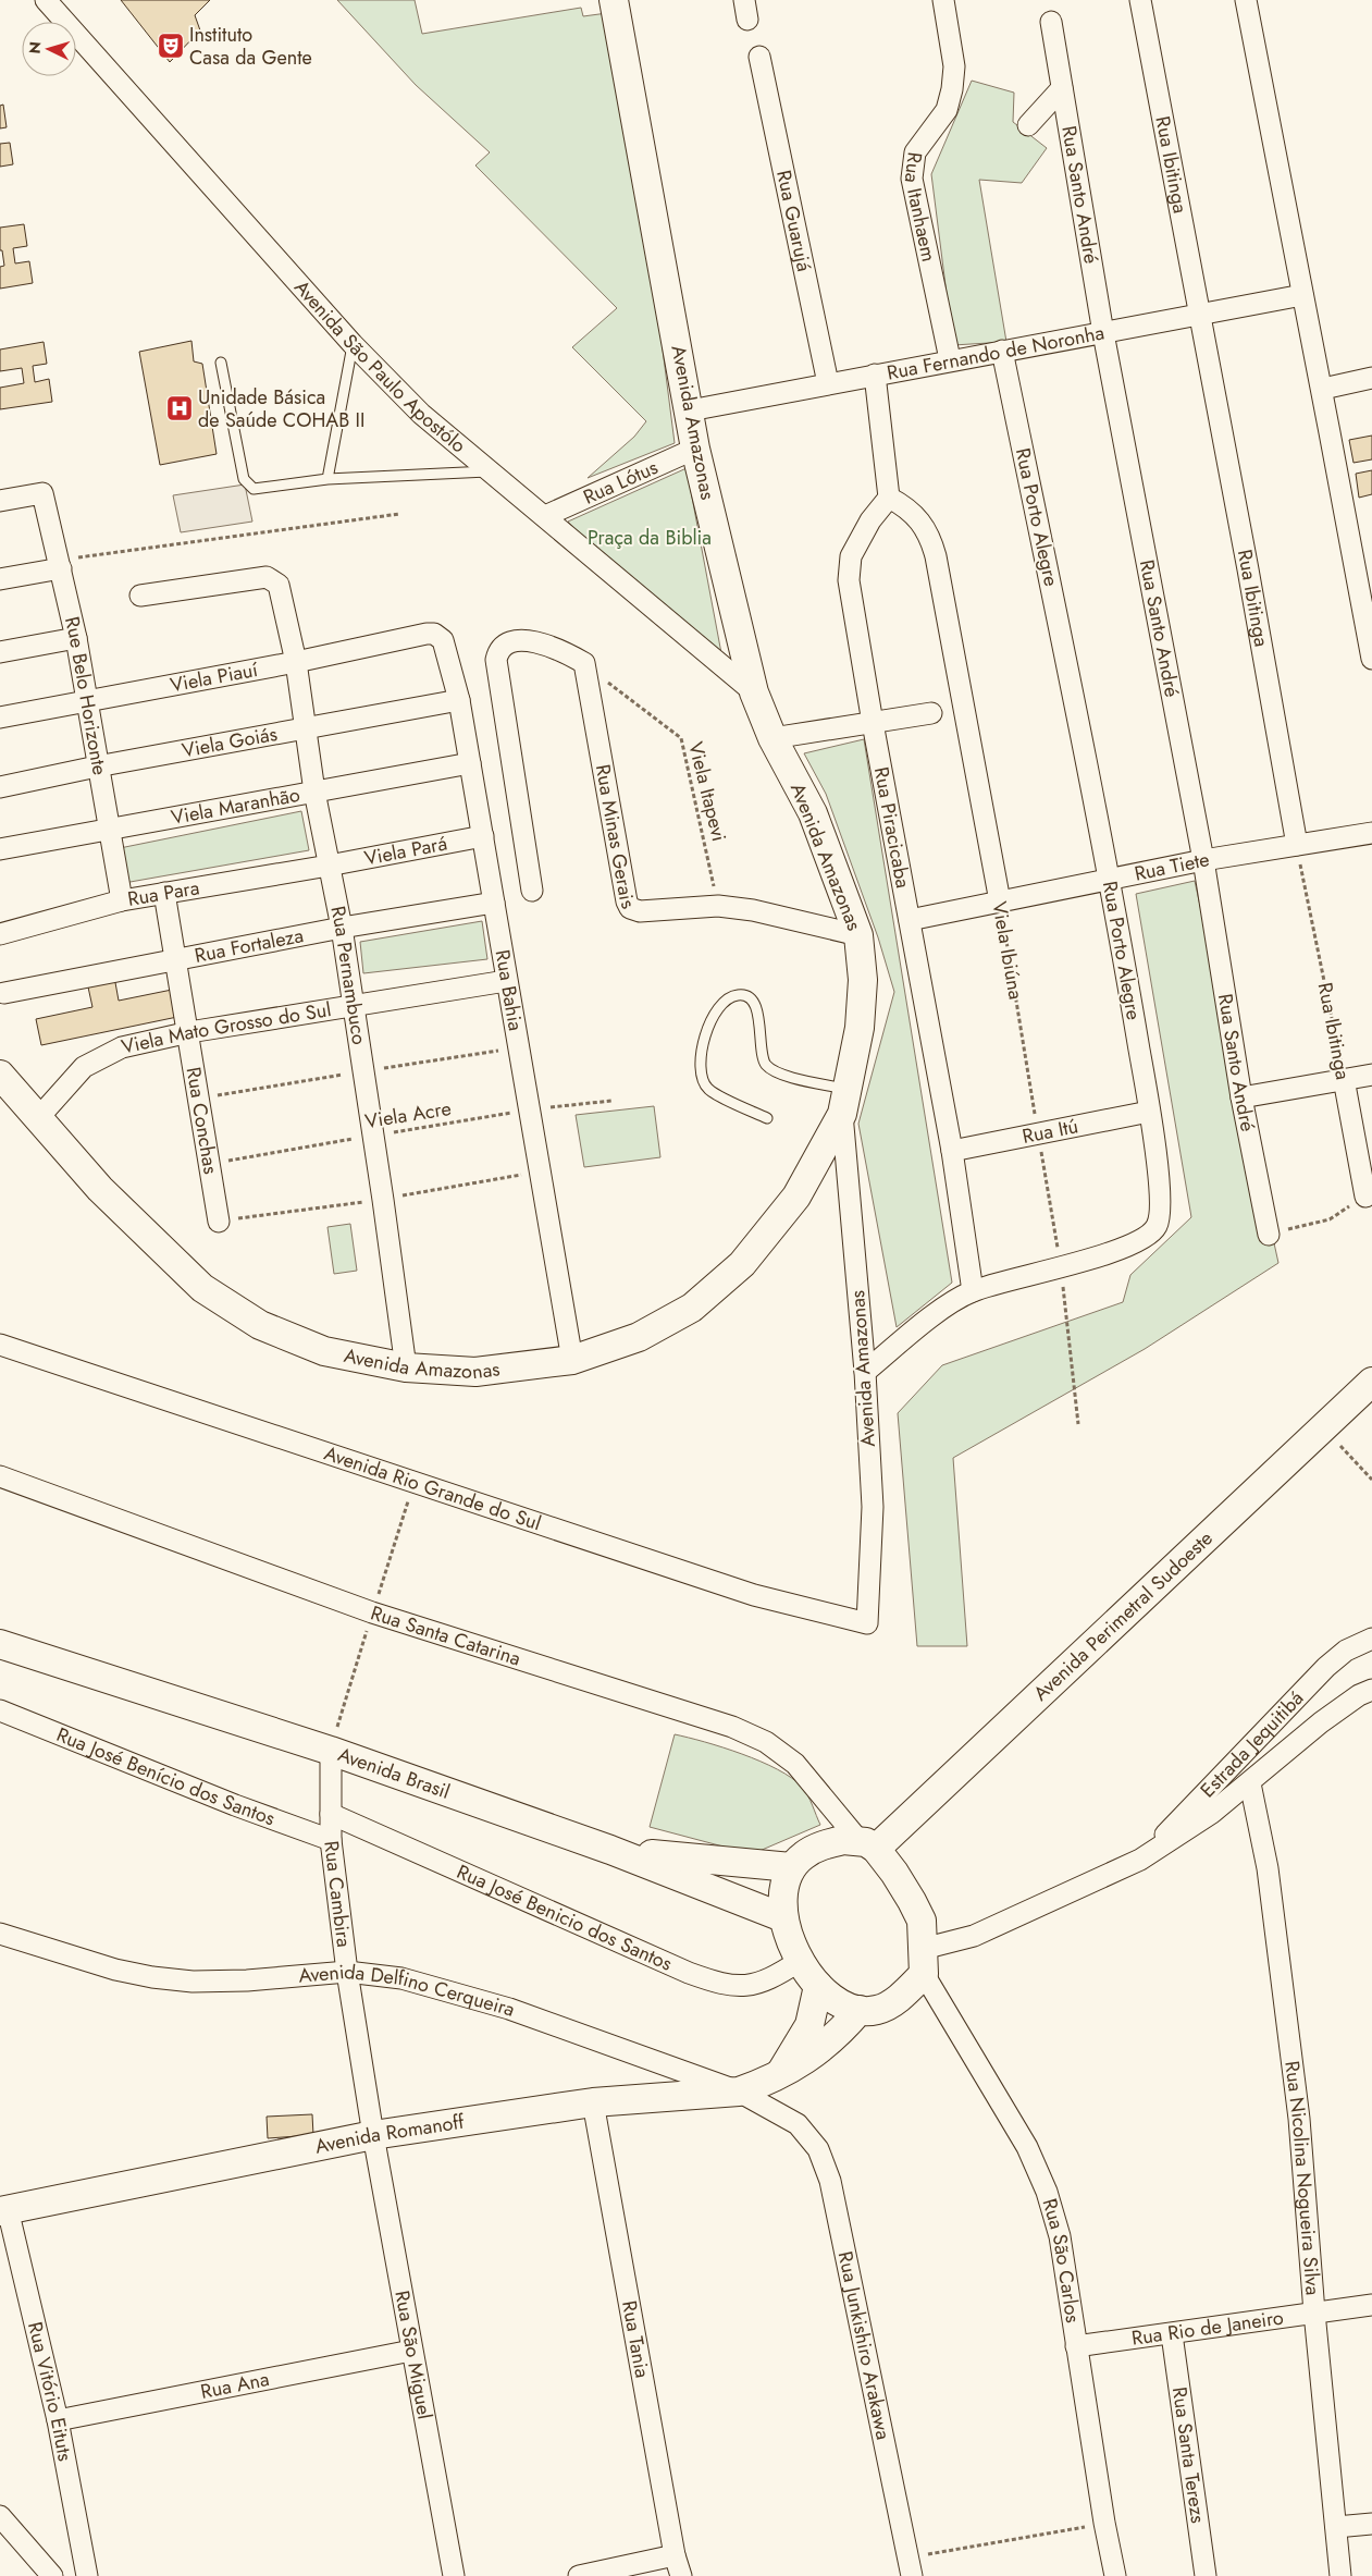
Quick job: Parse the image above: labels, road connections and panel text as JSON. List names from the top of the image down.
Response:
{
  "streets": {
    "street": [
      "Rua Ibitinga",
      "Rua Santo André",
      "Rua Itanhaem",
      "Rua Guarujá",
      "Rua Fernando de Noronha",
      "Avenida São Paulo Apostólo",
      "Avenida Amazonas",
      "Rua Lótus",
      "Rua Porto Alegre",
      "Viela Piauí",
      "Rue Belo Horizonte",
      "Viela Goiás",
      "Viela Maranhão",
      "Rua Piracicaba",
      "Rua Minas Gerais",
      "Viela Pará",
      "Rua Tiete",
      "Rua Para",
      "Rua Fortaleza",
      "Viela Ibiúna",
      "Rua Pernambuco",
      "Rua Bahia",
      "Viela Mato Grosso do Sul",
      "Rua Conchas",
      "Rua Itú",
      "Avenida Rio Grande do Sul",
      "Avenida Perimetral Sudoeste",
      "Rua Santa Catarina",
      "Estrada Jequitibá",
      "Avenida Brasil",
      "Rua José Benício dos Santos",
      "Rua Cambira",
      "Rua José Benicio dos Santos",
      "Avenida Delfino Cerqueira",
      "Avenida Romanoff",
      "Rua Nicolina Nogueira Silva",
      "Rua São Carlos",
      "Rua Rio de Janeiro",
      "Rua Tania",
      "Rua Junkishiro Arakawa",
      "Rua São Miguel",
      "Rua Ana",
      "Rua Vitório Eituts",
      "Rua Santa Terezs"
    ],
    "path": ["Viela Itapevi", "Viela Acre"]
  },
  "crossings": [
    ["Rua Ibitinga", "Rua Fernando de Noronha"],
    ["Rua Ibitinga", "Rua Tiete"],
    ["Rua Santo André", "Rua Fernando de Noronha"],
    ["Rua Santo André", "Rua Tiete"],
    ["Rua Itanhaem", "Rua Fernando de Noronha"],
    ["Rua Guarujá", "Rua Fernando de Noronha"],
    ["Rua Fernando de Noronha", "Avenida Amazonas"],
    ["Rua Fernando de Noronha", "Rua Porto Alegre"],
    ["Avenida São Paulo Apostólo", "Avenida Amazonas"],
    ["Avenida São Paulo Apostólo", "Rua Lótus"],
    ["Avenida Amazonas", "Rua Lótus"],
    ["Avenida Amazonas", "Rua Porto Alegre"],
    ["Avenida Amazonas", "Rua Minas Gerais"],
    ["Avenida Amazonas", "Rua Pernambuco"],
    ["Avenida Amazonas", "Rua Bahia"],
    ["Avenida Amazonas", "Viela Mato Grosso do Sul"],
    ["Avenida Amazonas", "Avenida Rio Grande do Sul"],
    ["Rua Porto Alegre", "Rua Piracicaba"],
    ["Rua Porto Alegre", "Rua Tiete"],
    ["Rua Porto Alegre", "Viela Ibiúna"],
    ["Rua Porto Alegre", "Rua Itú"],
    ["Viela Piauí", "Rue Belo Horizonte"],
    ["Viela Piauí", "Rua Pernambuco"],
    ["Viela Piauí", "Rua Bahia"],
    ["Rue Belo Horizonte", "Viela Goiás"],
    ["Rue Belo Horizonte", "Viela Maranhão"],
    ["Rue Belo Horizonte", "Rua Para"],
    ["Viela Goiás", "Rua Pernambuco"],
    ["Viela Goiás", "Rua Bahia"],
    ["Viela Itapevi", "Rua Minas Gerais"],
    ["Viela Maranhão", "Rua Pernambuco"],
    ["Viela Maranhão", "Rua Bahia"],
    ["Rua Piracicaba", "Rua Tiete"],
    ["Rua Piracicaba", "Viela Ibiúna"],
    ["Rua Piracicaba", "Rua Itú"],
    ["Viela Pará", "Rua Para"],
    ["Viela Pará", "Rua Pernambuco"],
    ["Viela Pará", "Rua Bahia"],
    ["Rua Tiete", "Viela Ibiúna"],
    ["Rua Para", "Rua Pernambuco"],
    ["Rua Para", "Rua Conchas"],
    ["Rua Fortaleza", "Rua Pernambuco"],
    ["Rua Fortaleza", "Rua Bahia"],
    ["Rua Fortaleza", "Rua Conchas"],
    ["Viela Ibiúna", "Rua Itú"],
    ["Rua Pernambuco", "Viela Mato Grosso do Sul"],
    ["Rua Pernambuco", "Viela Acre"],
    ["Rua Bahia", "Viela Mato Grosso do Sul"],
    ["Rua Bahia", "Viela Acre"],
    ["Viela Mato Grosso do Sul", "Rua Conchas"],
    ["Viela Acre", "Rua Conchas"],
    ["Avenida Perimetral Sudoeste", "Rua Santa Catarina"],
    ["Avenida Perimetral Sudoeste", "Estrada Jequitibá"],
    ["Avenida Perimetral Sudoeste", "Avenida Brasil"],
    ["Avenida Perimetral Sudoeste", "Rua José Benicio dos Santos"],
    ["Avenida Perimetral Sudoeste", "Avenida Romanoff"],
    ["Avenida Perimetral Sudoeste", "Rua São Carlos"],
    ["Rua Santa Catarina", "Estrada Jequitibá"],
    ["Rua Santa Catarina", "Avenida Brasil"],
    ["Rua Santa Catarina", "Rua José Benicio dos Santos"],
    ["Rua Santa Catarina", "Avenida Romanoff"],
    ["Rua Santa Catarina", "Rua São Carlos"],
    ["Estrada Jequitibá", "Avenida Brasil"],
    ["Estrada Jequitibá", "Rua José Benicio dos Santos"],
    ["Estrada Jequitibá", "Avenida Romanoff"],
    ["Estrada Jequitibá", "Rua Nicolina Nogueira Silva"],
    ["Estrada Jequitibá", "Rua São Carlos"],
    ["Avenida Brasil", "Rua Cambira"],
    ["Avenida Brasil", "Rua José Benicio dos Santos"],
    ["Avenida Brasil", "Avenida Romanoff"],
    ["Avenida Brasil", "Rua São Carlos"],
    ["Rua José Benício dos Santos", "Rua Cambira"],
    ["Rua Cambira", "Rua José Benicio dos Santos"],
    ["Rua Cambira", "Avenida Delfino Cerqueira"],
    ["Rua Cambira", "Avenida Romanoff"],
    ["Rua Cambira", "Rua São Miguel"],
    ["Rua José Benicio dos Santos", "Avenida Romanoff"],
    ["Rua José Benicio dos Santos", "Rua São Carlos"],
    ["Avenida Delfino Cerqueira", "Avenida Romanoff"],
    ["Avenida Delfino Cerqueira", "Rua Junkishiro Arakawa"],
    ["Avenida Romanoff", "Rua São Carlos"],
    ["Avenida Romanoff", "Rua Tania"],
    ["Avenida Romanoff", "Rua São Miguel"],
    ["Avenida Romanoff", "Rua Vitório Eituts"],
    ["Rua Nicolina Nogueira Silva", "Rua Rio de Janeiro"],
    ["Rua São Carlos", "Rua Rio de Janeiro"],
    ["Rua Rio de Janeiro", "Rua Santa Terezs"],
    ["Rua São Miguel", "Rua Ana"],
    ["Rua Ana", "Rua Vitório Eituts"]
  ],
  "parks": ["Praça da Biblia"],
  "places": {
    "theatre": ["Instituto Casa da Gente"],
    "hospital": ["Unidade Básica de Saúde COHAB II"]
  },
  "north": "left"
}
